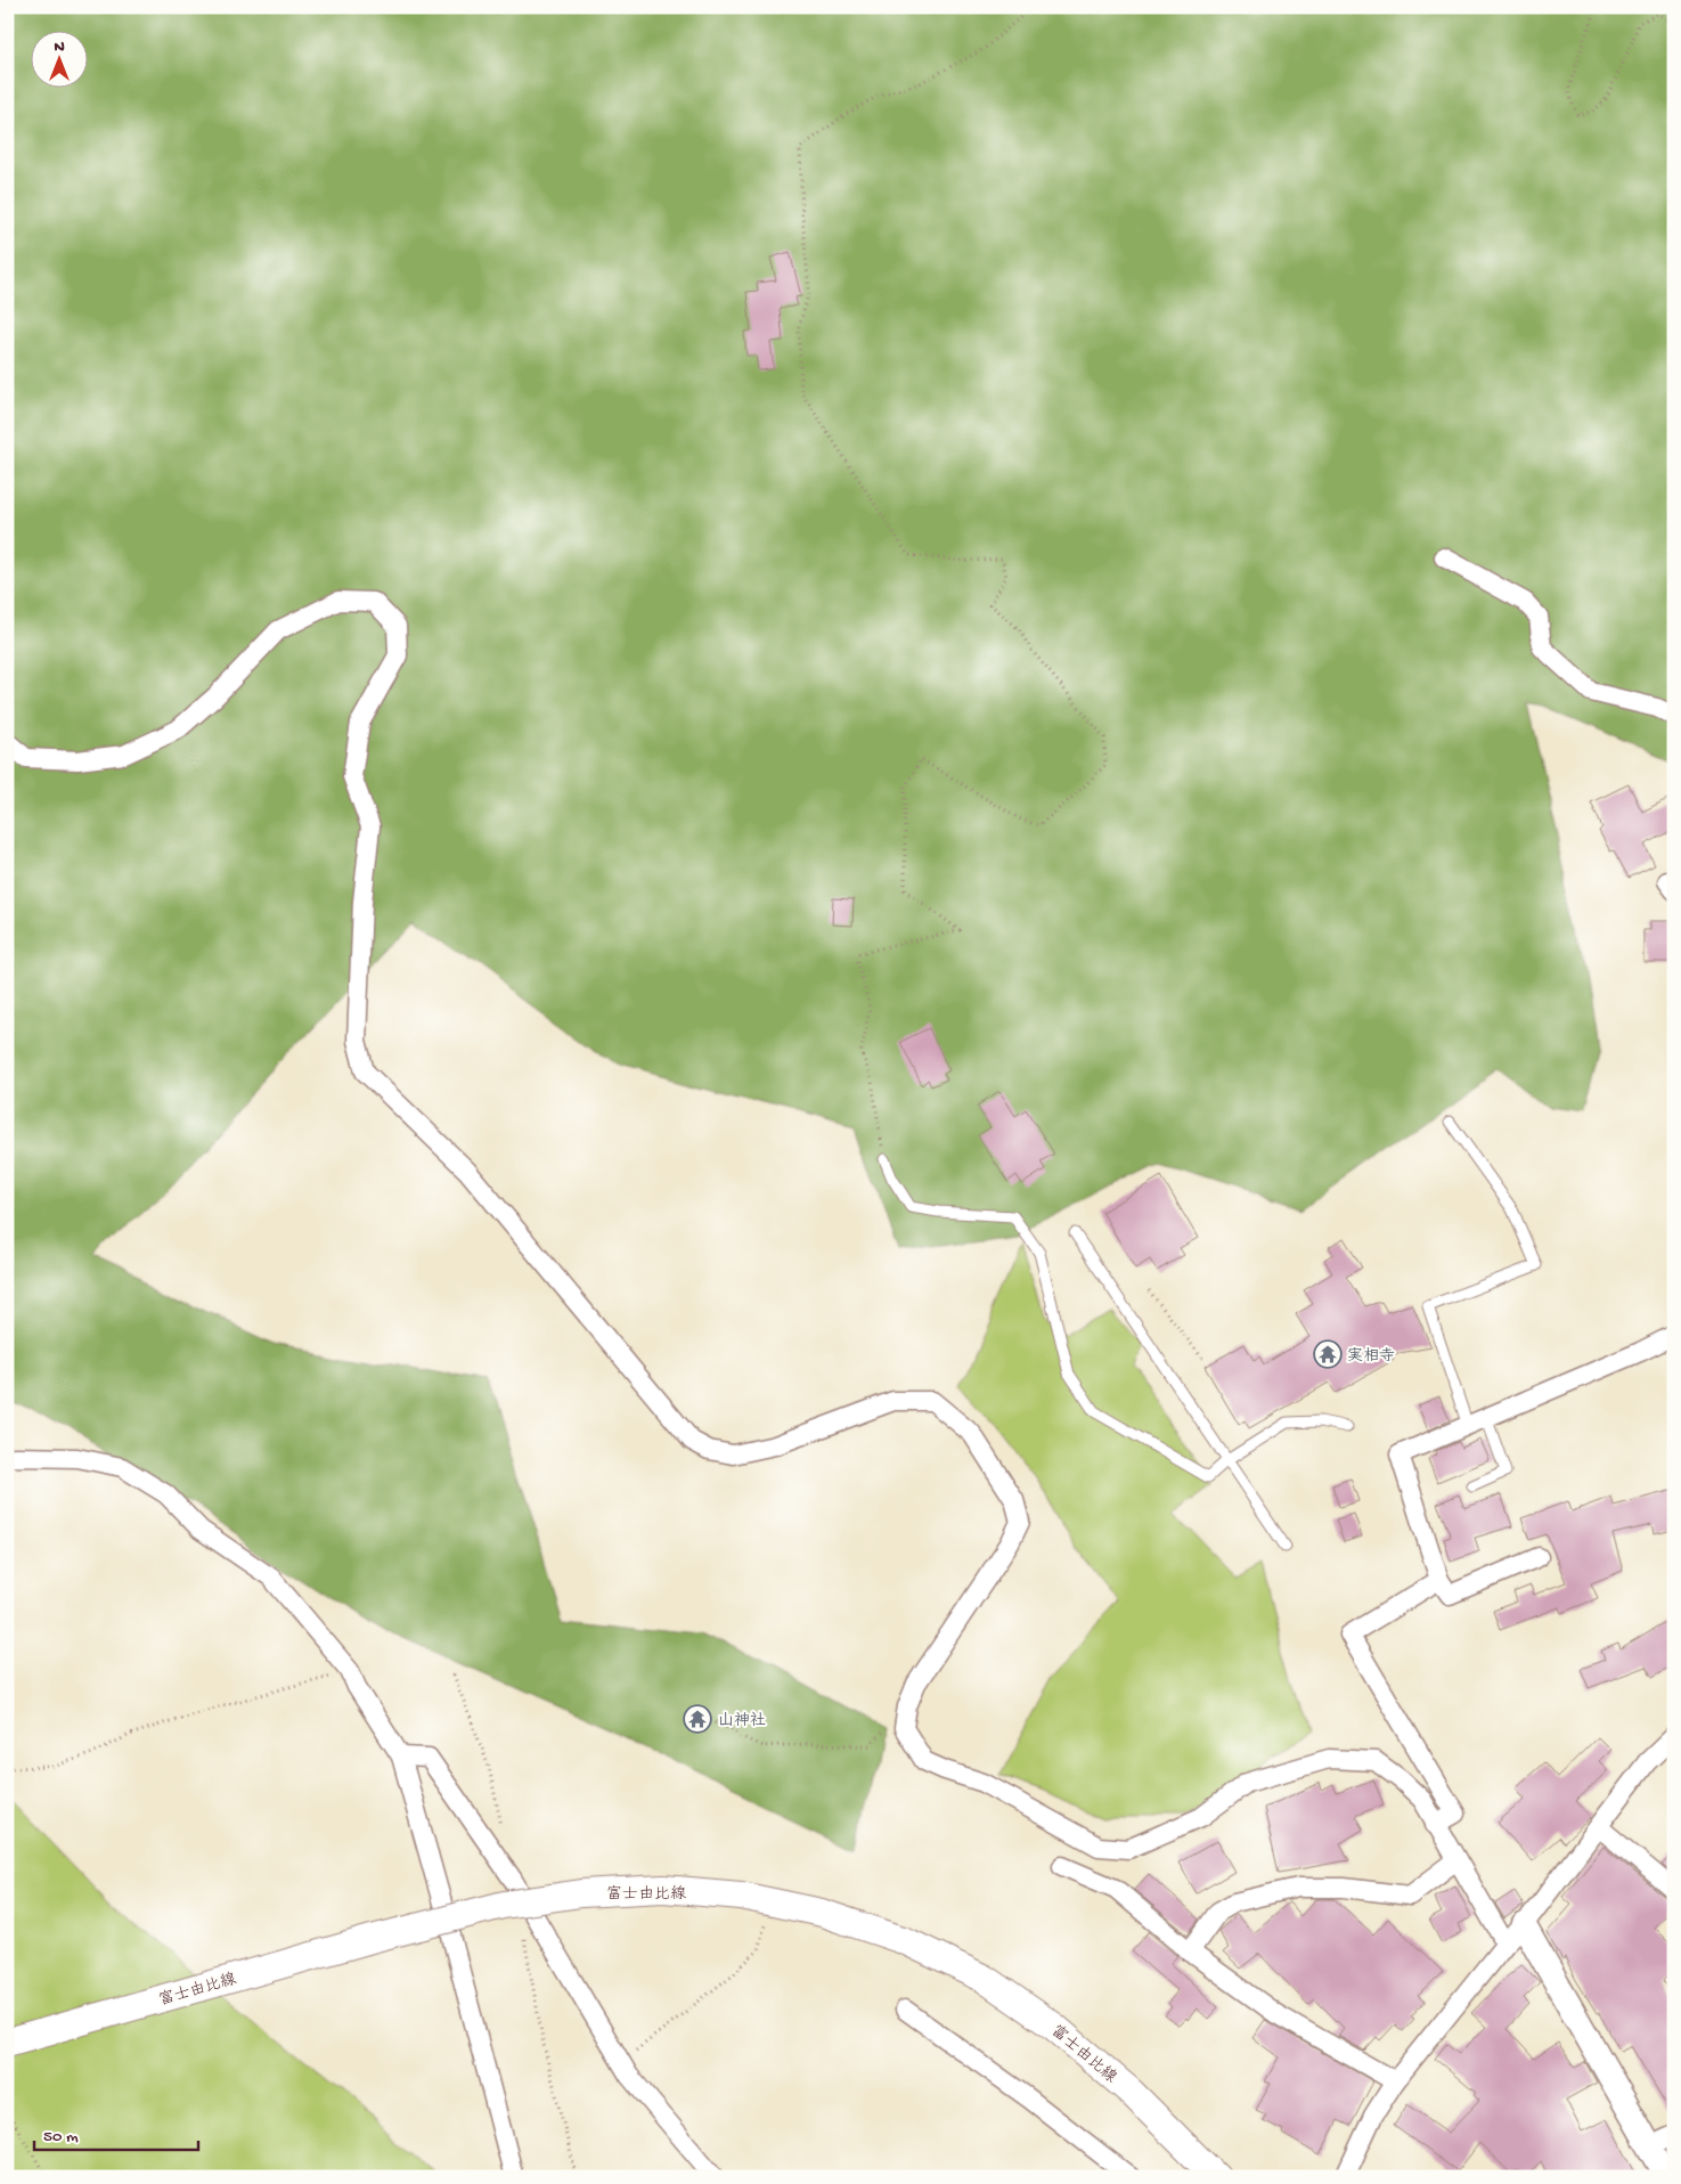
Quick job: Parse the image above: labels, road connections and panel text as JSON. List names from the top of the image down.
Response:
{
  "streets": {
    "main road": ["富士由比線"]
  },
  "places": {
    "temple": ["実相寺", "山神社"]
  },
  "scale_bar": "50 m",
  "north": "top"
}
